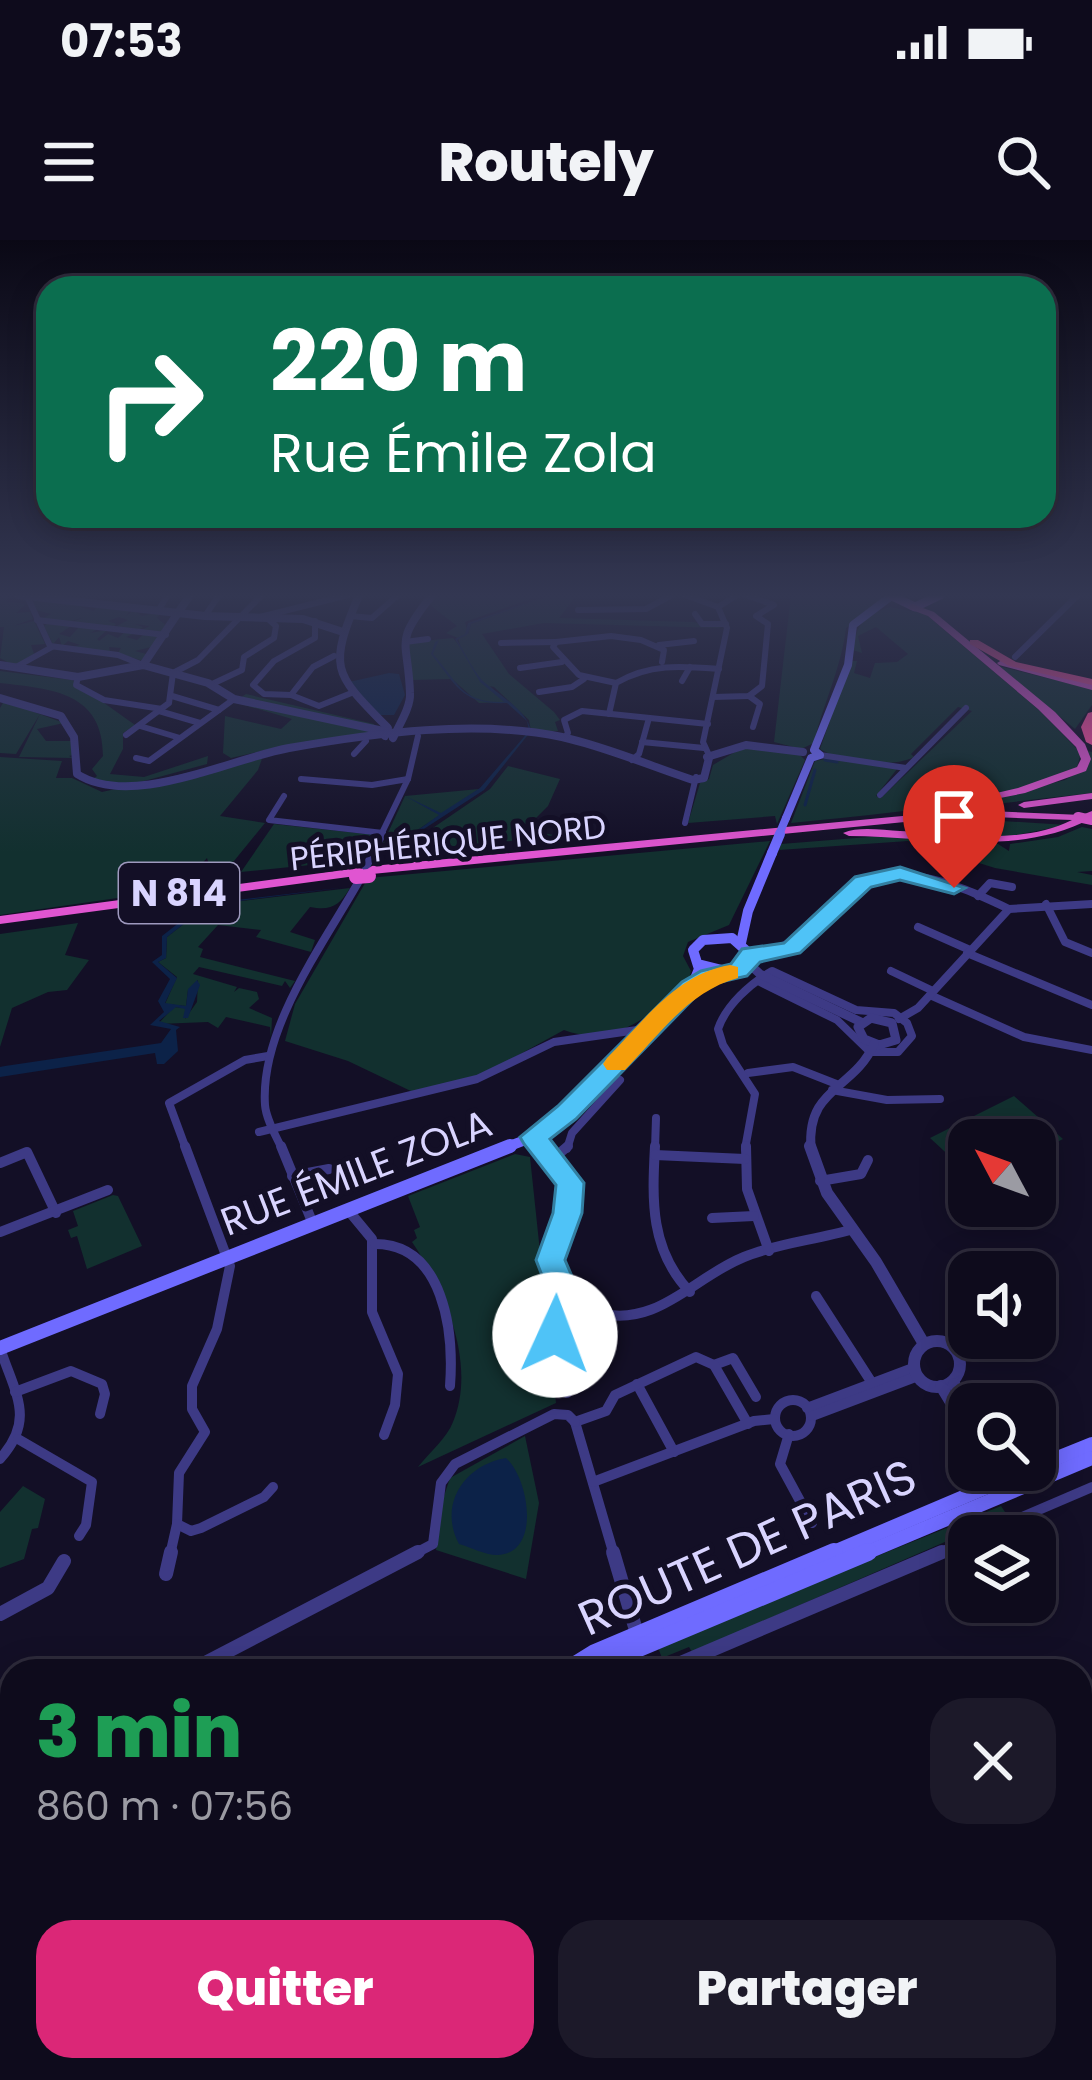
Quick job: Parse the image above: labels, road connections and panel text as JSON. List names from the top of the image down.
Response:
{
  "streets": {
    "highway": ["PÉRIPHÉRIQUE NORD", "N 814"],
    "main road": ["RUE ÉMILE ZOLA", "ROUTE DE PARIS"]
  },
  "crossings": [
    ["PÉRIPHÉRIQUE NORD", "N 814"]
  ],
  "north": "top left",
  "page": {
    "status": "07:53",
    "header": "Routely",
    "turn": ["220 m", "Rue Émile Zola"],
    "heading": ["3 min", "860 m · 07:56"],
    "buttons": ["Quitter", "Partager"]
  }
}
